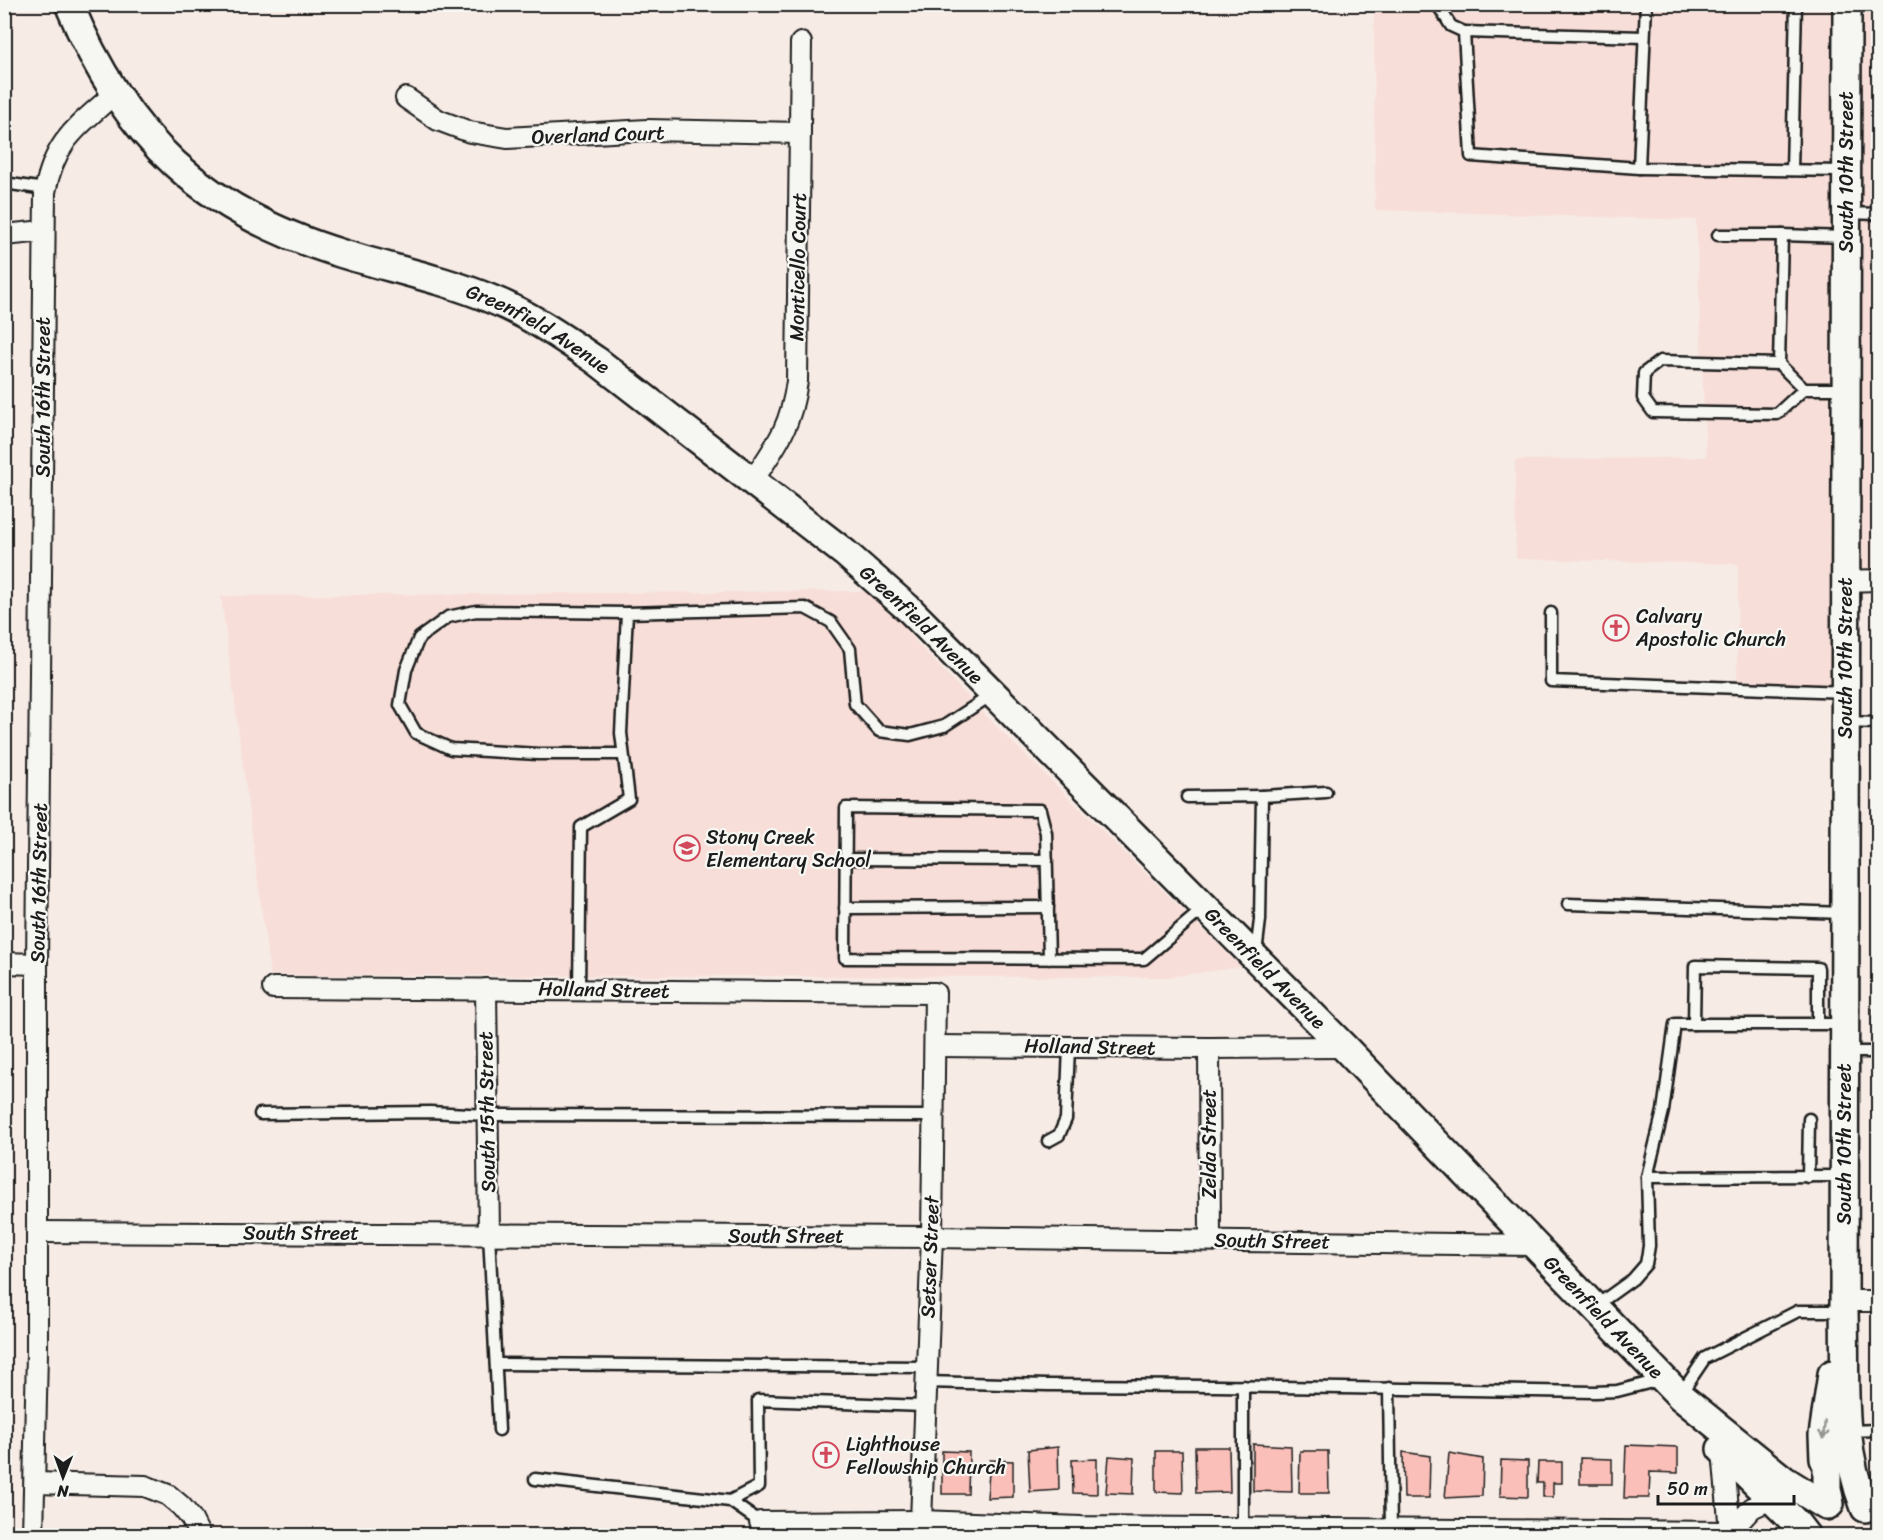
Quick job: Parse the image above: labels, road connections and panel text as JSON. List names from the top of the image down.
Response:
{
  "streets": {
    "main road": ["South 10th Street", "Greenfield Avenue"],
    "street": [
      "Overland Court",
      "Monticello Court",
      "South 16th Street",
      "Holland Street",
      "South 15th Street",
      "Zelda Street",
      "South Street",
      "Setser Street"
    ]
  },
  "crossings": [
    ["Overland Court", "Monticello Court"],
    ["South 10th Street", "Greenfield Avenue"],
    ["Monticello Court", "Greenfield Avenue"],
    ["Greenfield Avenue", "South 16th Street"],
    ["Greenfield Avenue", "Holland Street"],
    ["Greenfield Avenue", "South Street"],
    ["South 16th Street", "South Street"],
    ["Holland Street", "South 15th Street"],
    ["Holland Street", "Zelda Street"],
    ["Holland Street", "Setser Street"],
    ["South 15th Street", "South Street"],
    ["Zelda Street", "South Street"],
    ["South Street", "Setser Street"]
  ],
  "places": {
    "church": ["Calvary Apostolic Church", "Lighthouse Fellowship Church"],
    "school or university": ["Stony Creek Elementary School"]
  },
  "scale_bar": "50 m",
  "north": "bottom"
}
